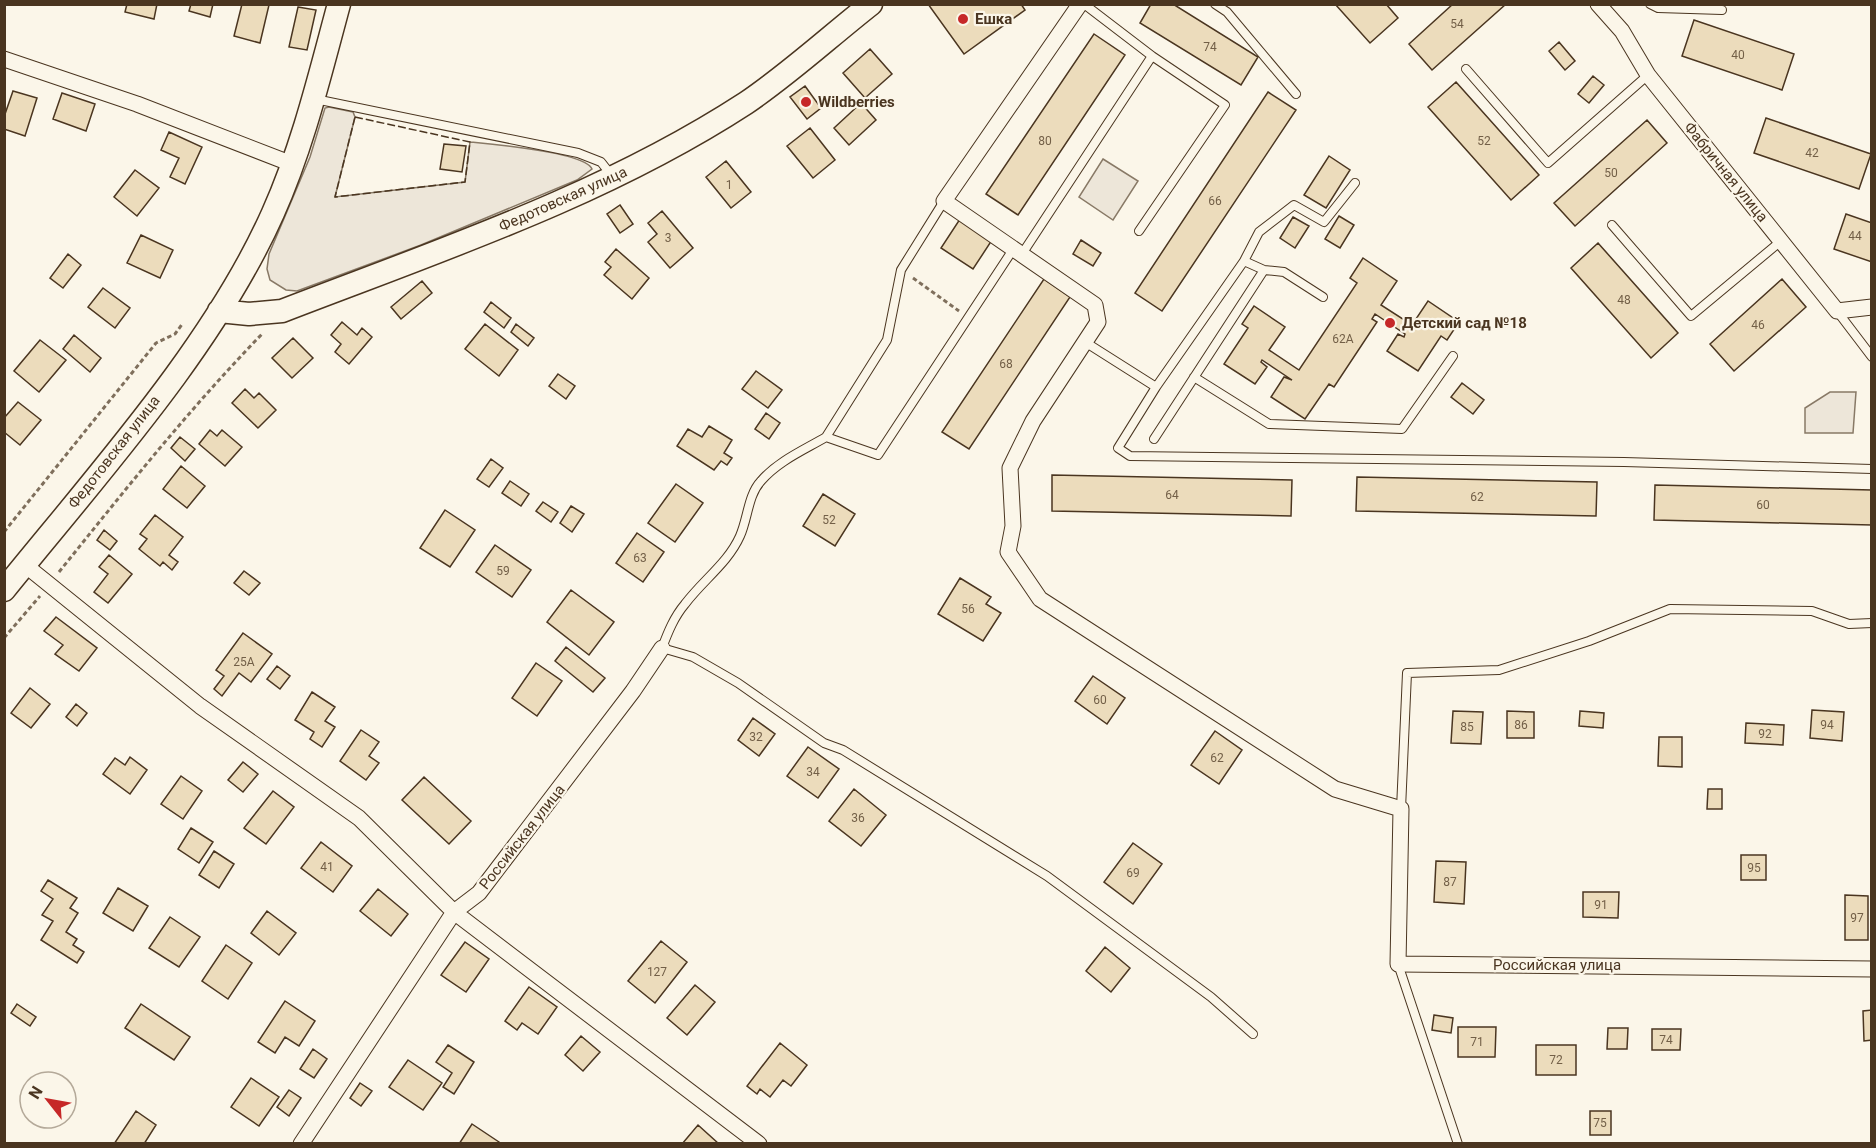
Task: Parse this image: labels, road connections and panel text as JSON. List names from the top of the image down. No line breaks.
{"streets":{"street":["Фабричная улица","Федотовская улица","Российская улица"]},"places":["Ешка","Wildberries","Детский сад №18"],"house_numbers":["54","74","40","80","52","42","50","1","66","44","3","48","46","62А","68","64","62","60","52","63","59","56","25А","60","86","94","85","92","32","62","34","36","41","95","69","87","91","97","127","74","71","72","75"],"north":"top left"}
